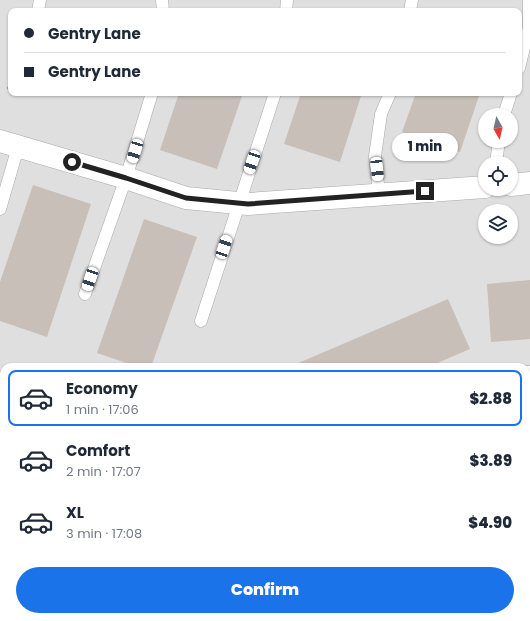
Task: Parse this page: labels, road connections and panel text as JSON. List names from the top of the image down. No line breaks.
{"north":"bottom","page":{"banner":["Gentry Lane","Gentry Lane"],"bubble":"1 min","list":[{"name":"Economy","note":"1 min · 17:06","value":"$2.88"},{"name":"Comfort","note":"2 min · 17:07","value":"$3.89"},{"name":"XL","note":"3 min · 17:08","value":"$4.90"}],"buttons":"Confirm"}}
